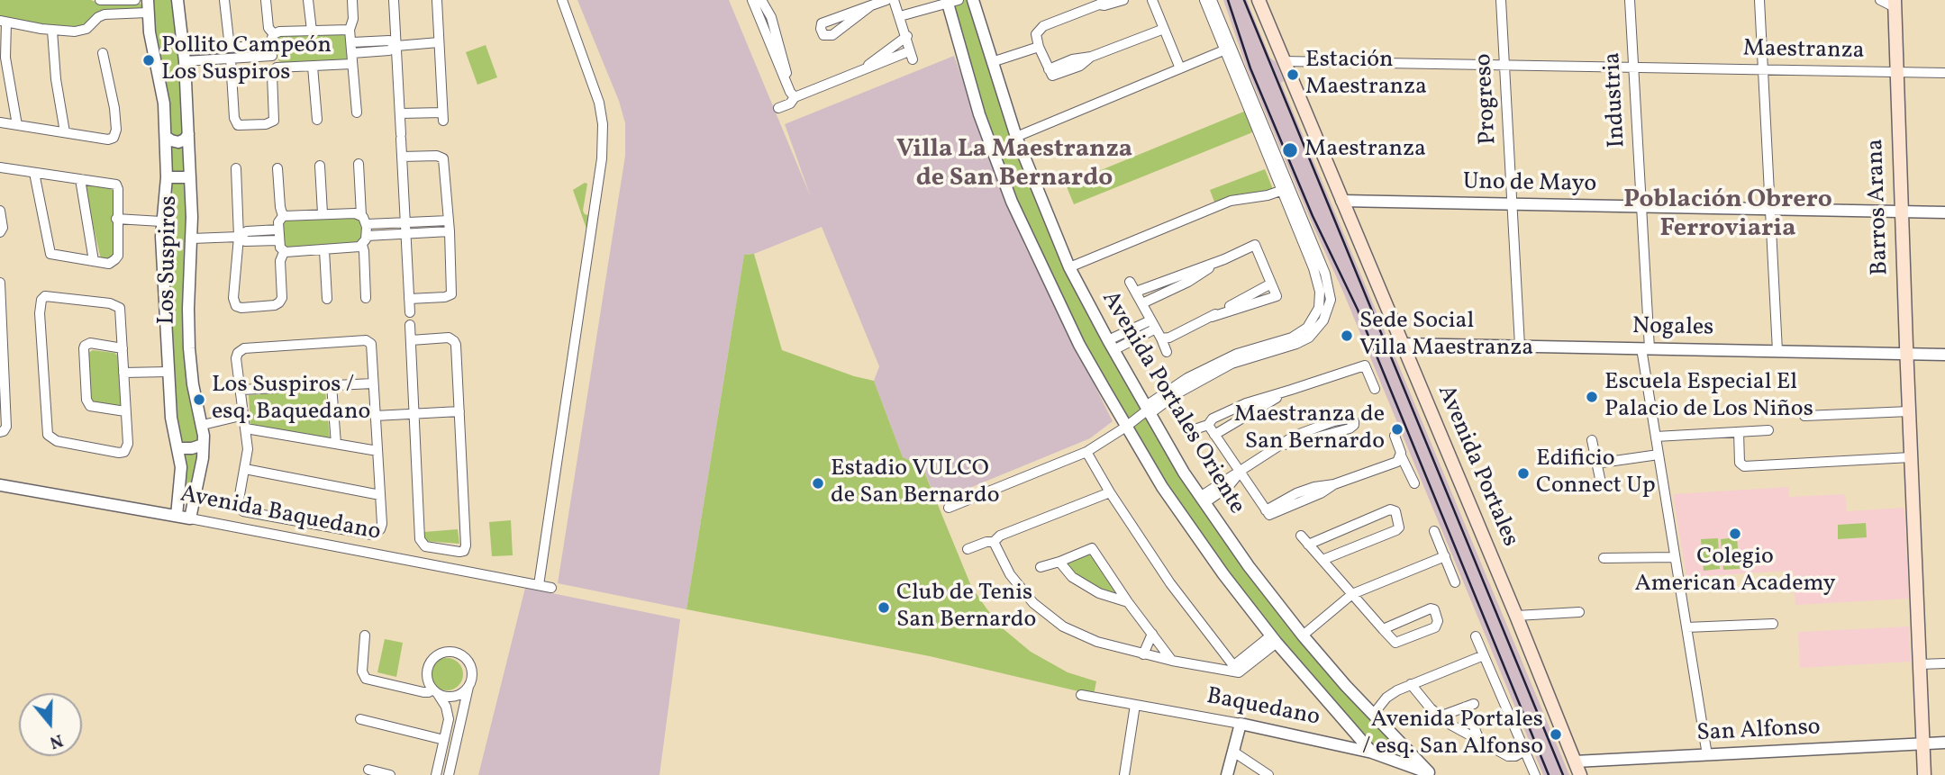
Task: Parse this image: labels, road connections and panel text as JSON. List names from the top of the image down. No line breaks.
{"streets":{"main road":["Barros Arana","Avenida Portales"],"street":["Maestranza","Progreso","Industria","Uno de Mayo","Los Suspiros","Nogales","Avenida Portales Oriente","Avenida Baquedano","Baquedano","San Alfonso"]},"crossings":[["Maestranza","Progreso"],["Maestranza","Industria"],["Maestranza","Barros Arana"],["Maestranza","Avenida Portales"],["Progreso","Uno de Mayo"],["Progreso","Nogales"],["Industria","Uno de Mayo"],["Industria","Nogales"],["Industria","San Alfonso"],["Uno de Mayo","Barros Arana"],["Uno de Mayo","Avenida Portales"],["Barros Arana","Nogales"],["Barros Arana","San Alfonso"],["Los Suspiros","Avenida Baquedano"],["Nogales","Avenida Portales"],["Avenida Portales Oriente","Baquedano"],["Avenida Portales","San Alfonso"]],"districts":["Villa La Maestranza de San Bernardo","Población Obrero Ferroviaria"],"places":["Pollito Campeón Los Suspiros","Estación Maestranza","Maestranza","Sede Social Villa Maestranza","Escuela Especial El Palacio de Los Niños","Los Suspiros / esq. Baquedano","Maestranza de San Bernardo","Edificio Connect Up","Estadio VULCO de San Bernardo","Colegio American Academy","Club de Tenis San Bernardo","Avenida Portales / esq. San Alfonso"],"north":"bottom"}
